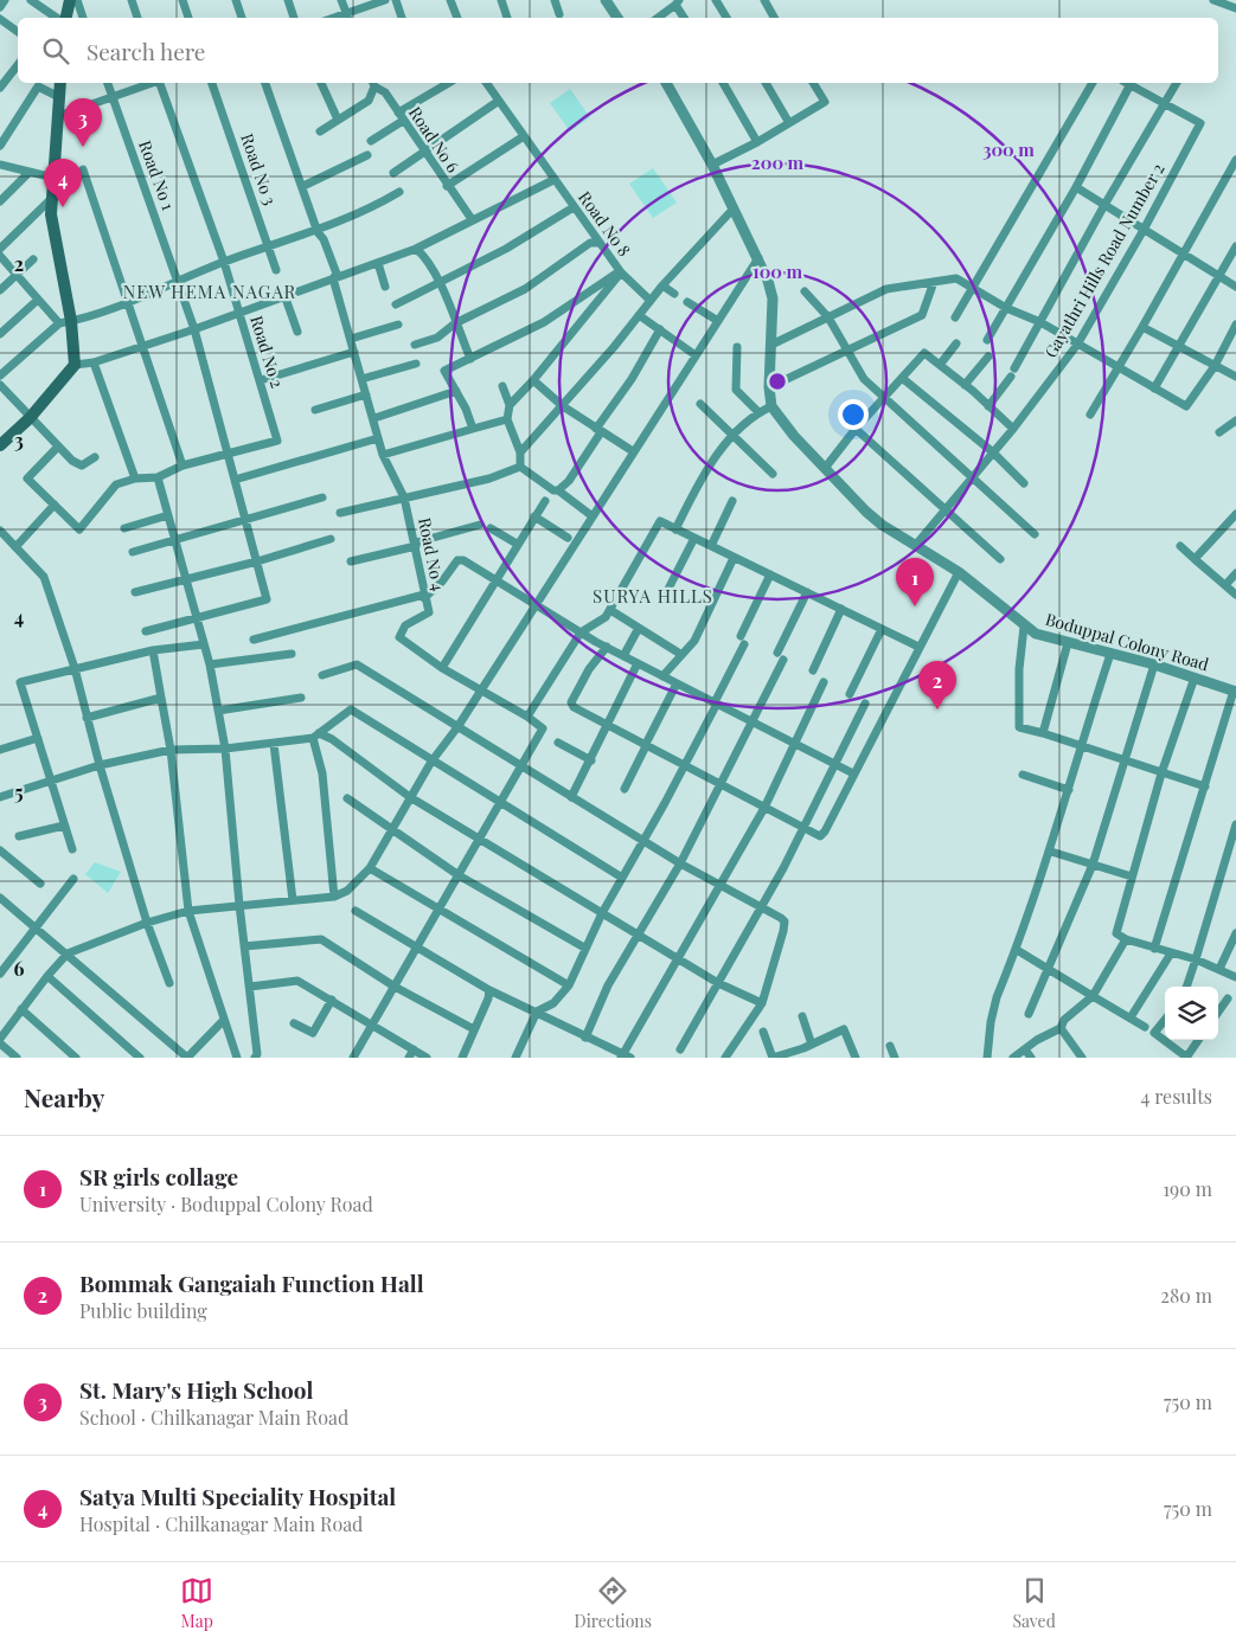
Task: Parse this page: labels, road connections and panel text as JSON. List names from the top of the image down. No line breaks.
{"streets":{"street":["Road No 6","Road No 3","Road No 1","Road No 8","Gayathri Hills Road Number 2","Road No 2","Road No 4","Boduppal Colony Road"]},"crossings":[["Road No 1","Road No 2"],["Gayathri Hills Road Number 2","Boduppal Colony Road"]],"districts":["NEW HEMA NAGAR","SURYA HILLS"],"page":{"search":"Search here","pins":["3","4","1","2"],"heading":["Nearby","4 results"],"list":[{"mark":"1","name":"SR girls collage","note":"University · Boduppal Colony Road","value":"190 m"},{"mark":"2","name":"Bommak Gangaiah Function Hall","note":"Public building","value":"280 m"},{"mark":"3","name":"St. Mary's High School","note":"School · Chilkanagar Main Road","value":"750 m"},{"mark":"4","name":"Satya Multi Speciality Hospital","note":"Hospital · Chilkanagar Main Road","value":"750 m"}],"nav":["Map","Directions","Saved"]},"grid":{"rows":["2","3","4","5","6"]},"rings":["300 m","200 m","100 m"]}
